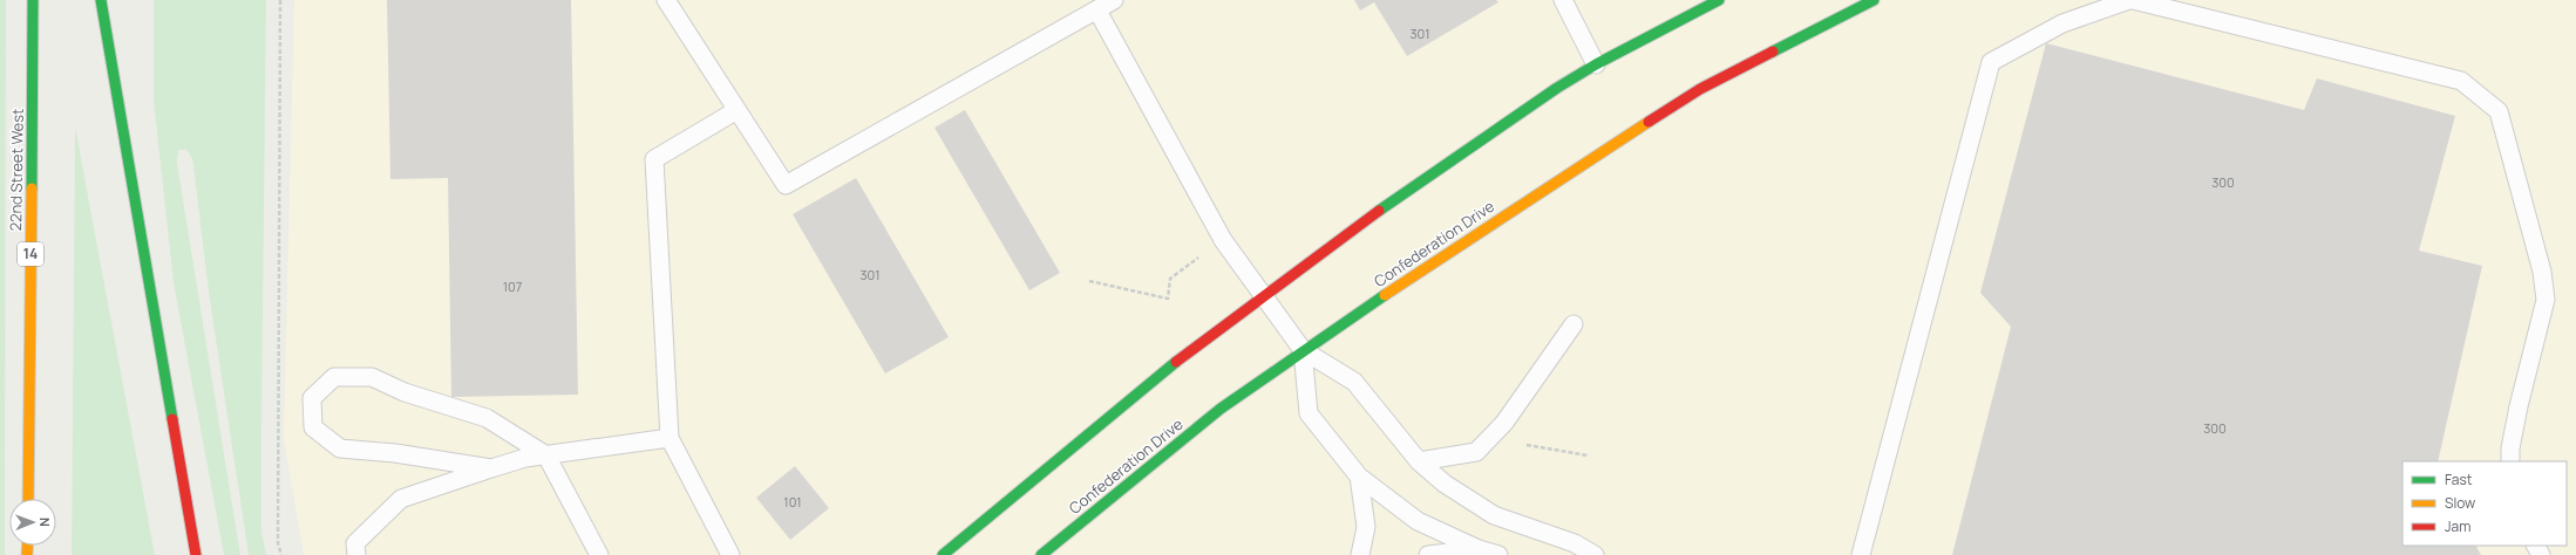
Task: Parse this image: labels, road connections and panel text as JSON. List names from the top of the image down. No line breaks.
{"streets":{"main road":["22nd Street West","Confederation Drive","14"]},"house_numbers":["301","300","301","107","300","101"],"legend":["Fast","Slow","Jam"],"north":"right"}
